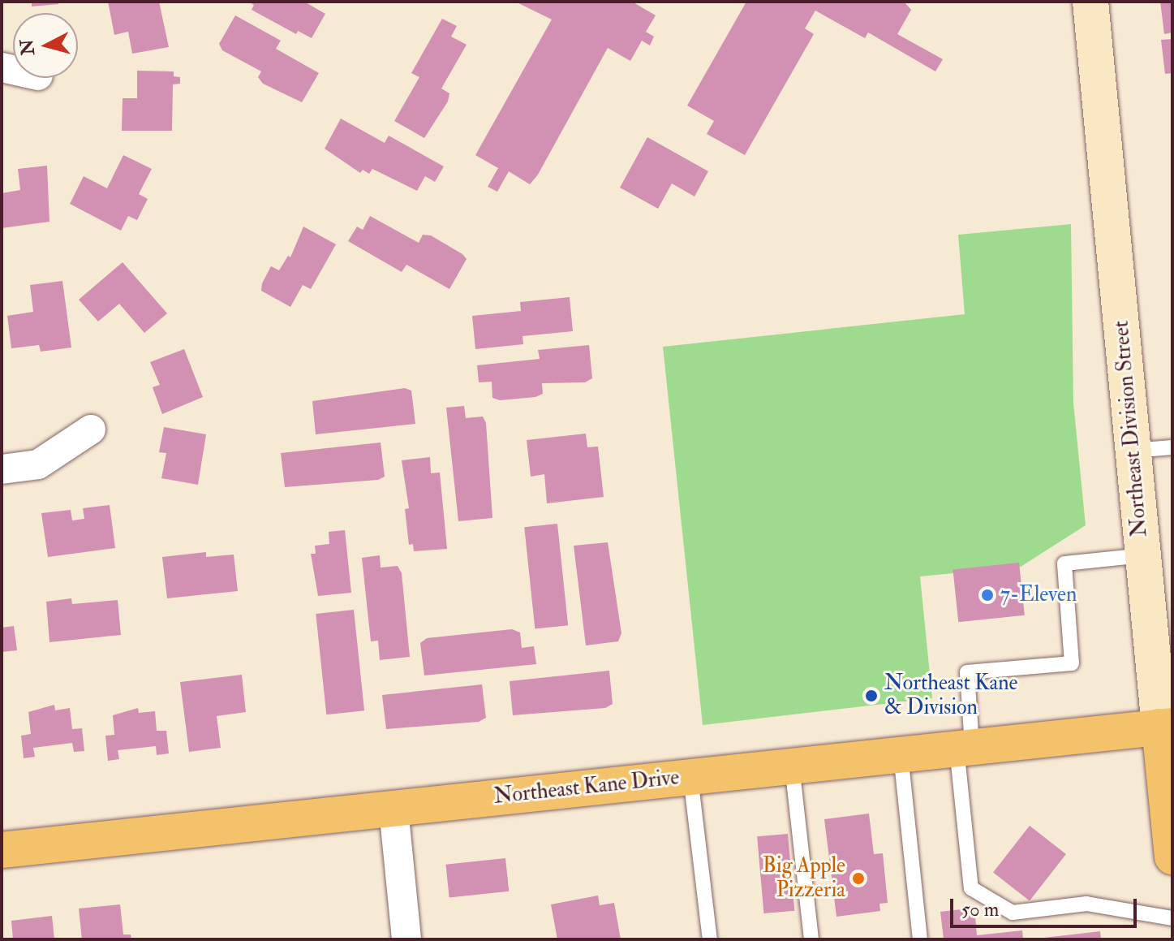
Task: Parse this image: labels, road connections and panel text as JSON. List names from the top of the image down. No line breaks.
{"streets":{"main road":["Northeast Division Street","Northeast Kane Drive"]},"crossings":[["Northeast Division Street","Northeast Kane Drive"]],"places":["7-Eleven","Northeast Kane & Division","Big Apple Pizzeria"],"scale_bar":"50 m","north":"left"}
